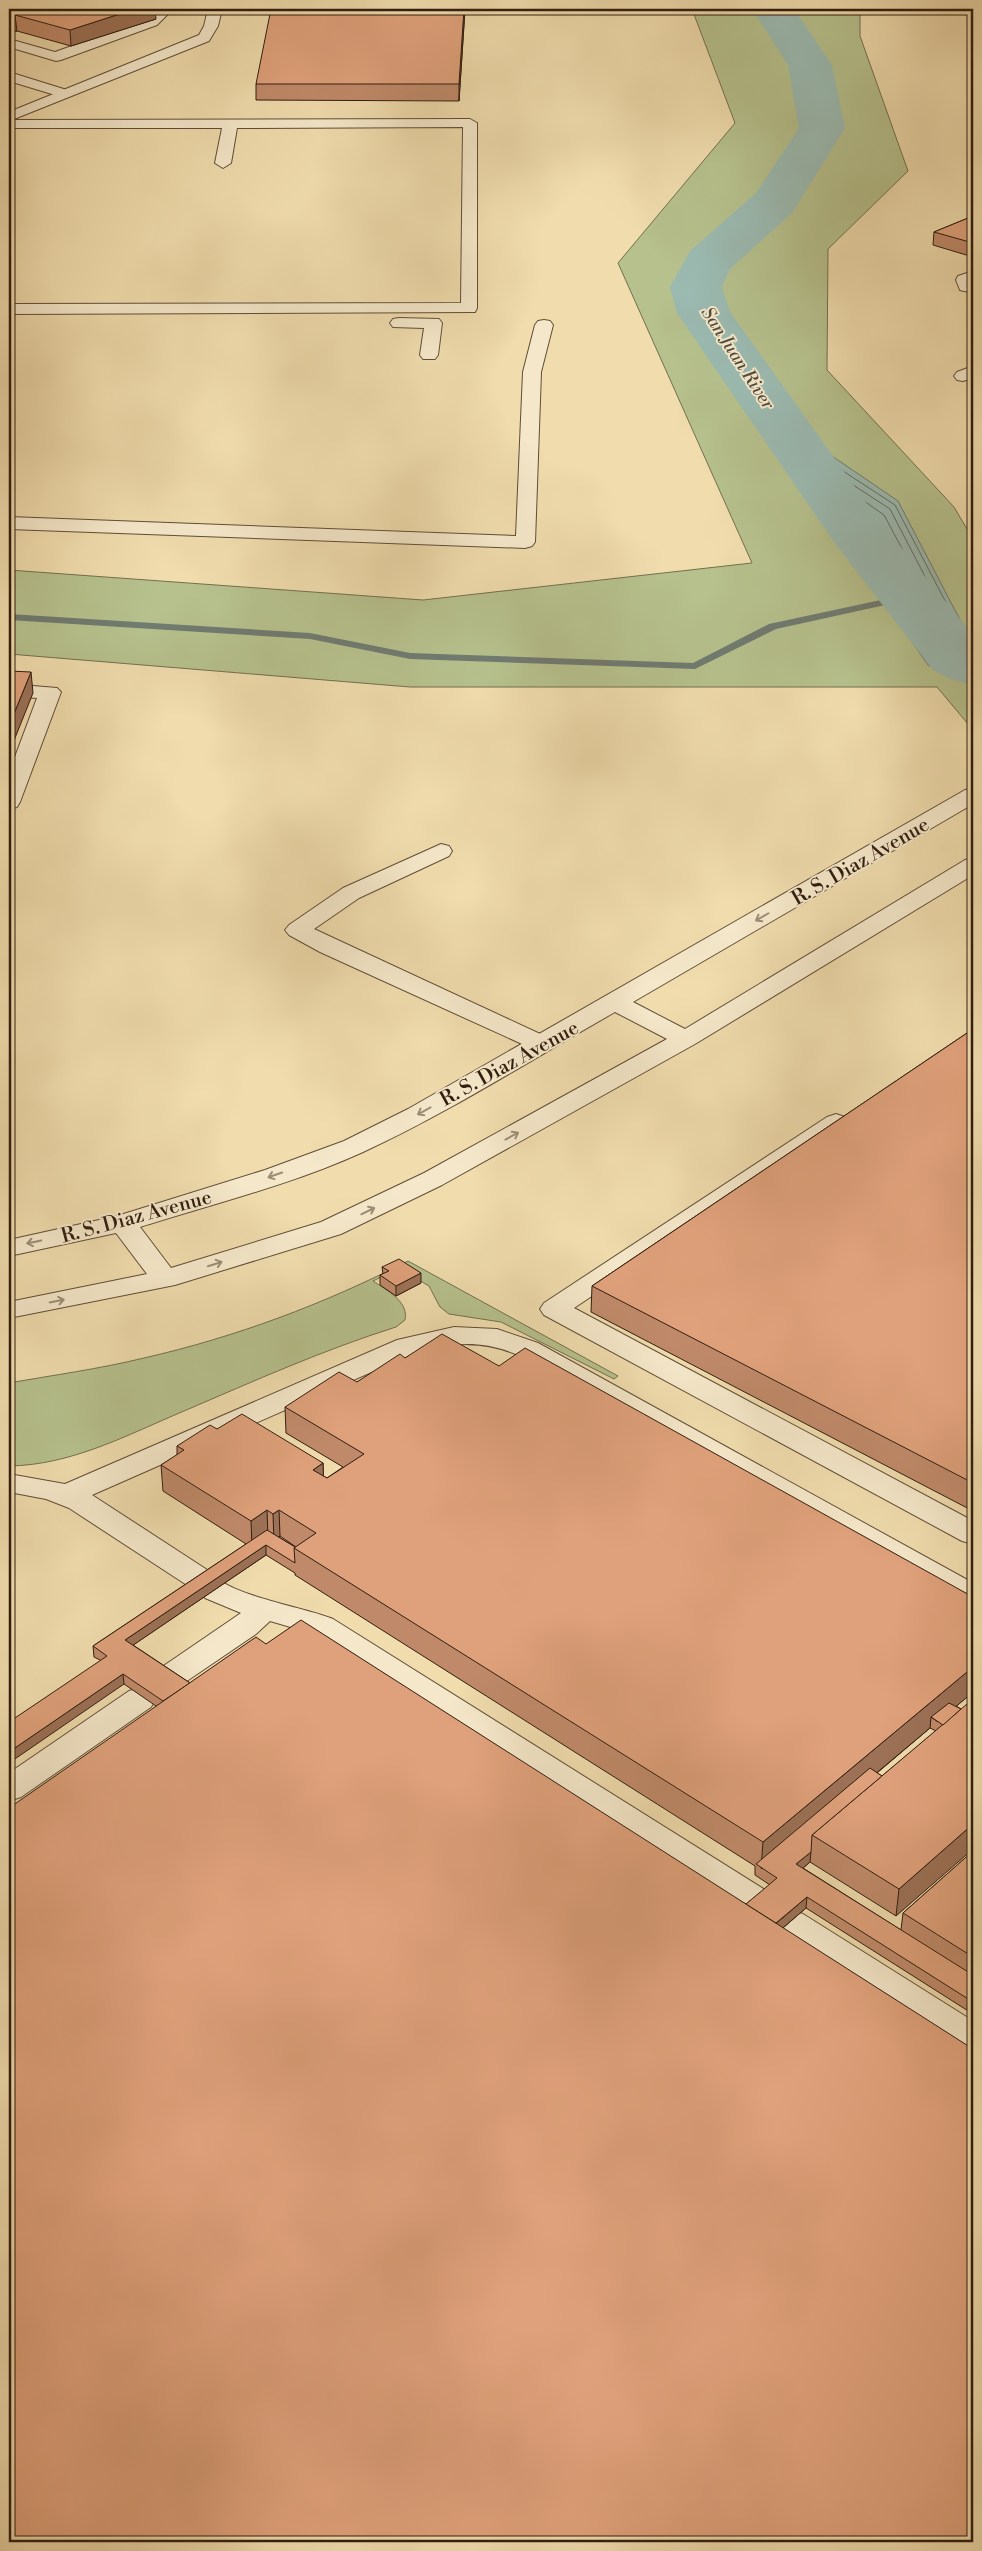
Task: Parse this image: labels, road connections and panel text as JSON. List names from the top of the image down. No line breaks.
{"streets":{"street":["R. S. Diaz Avenue"]},"water":["San Juan River"]}
